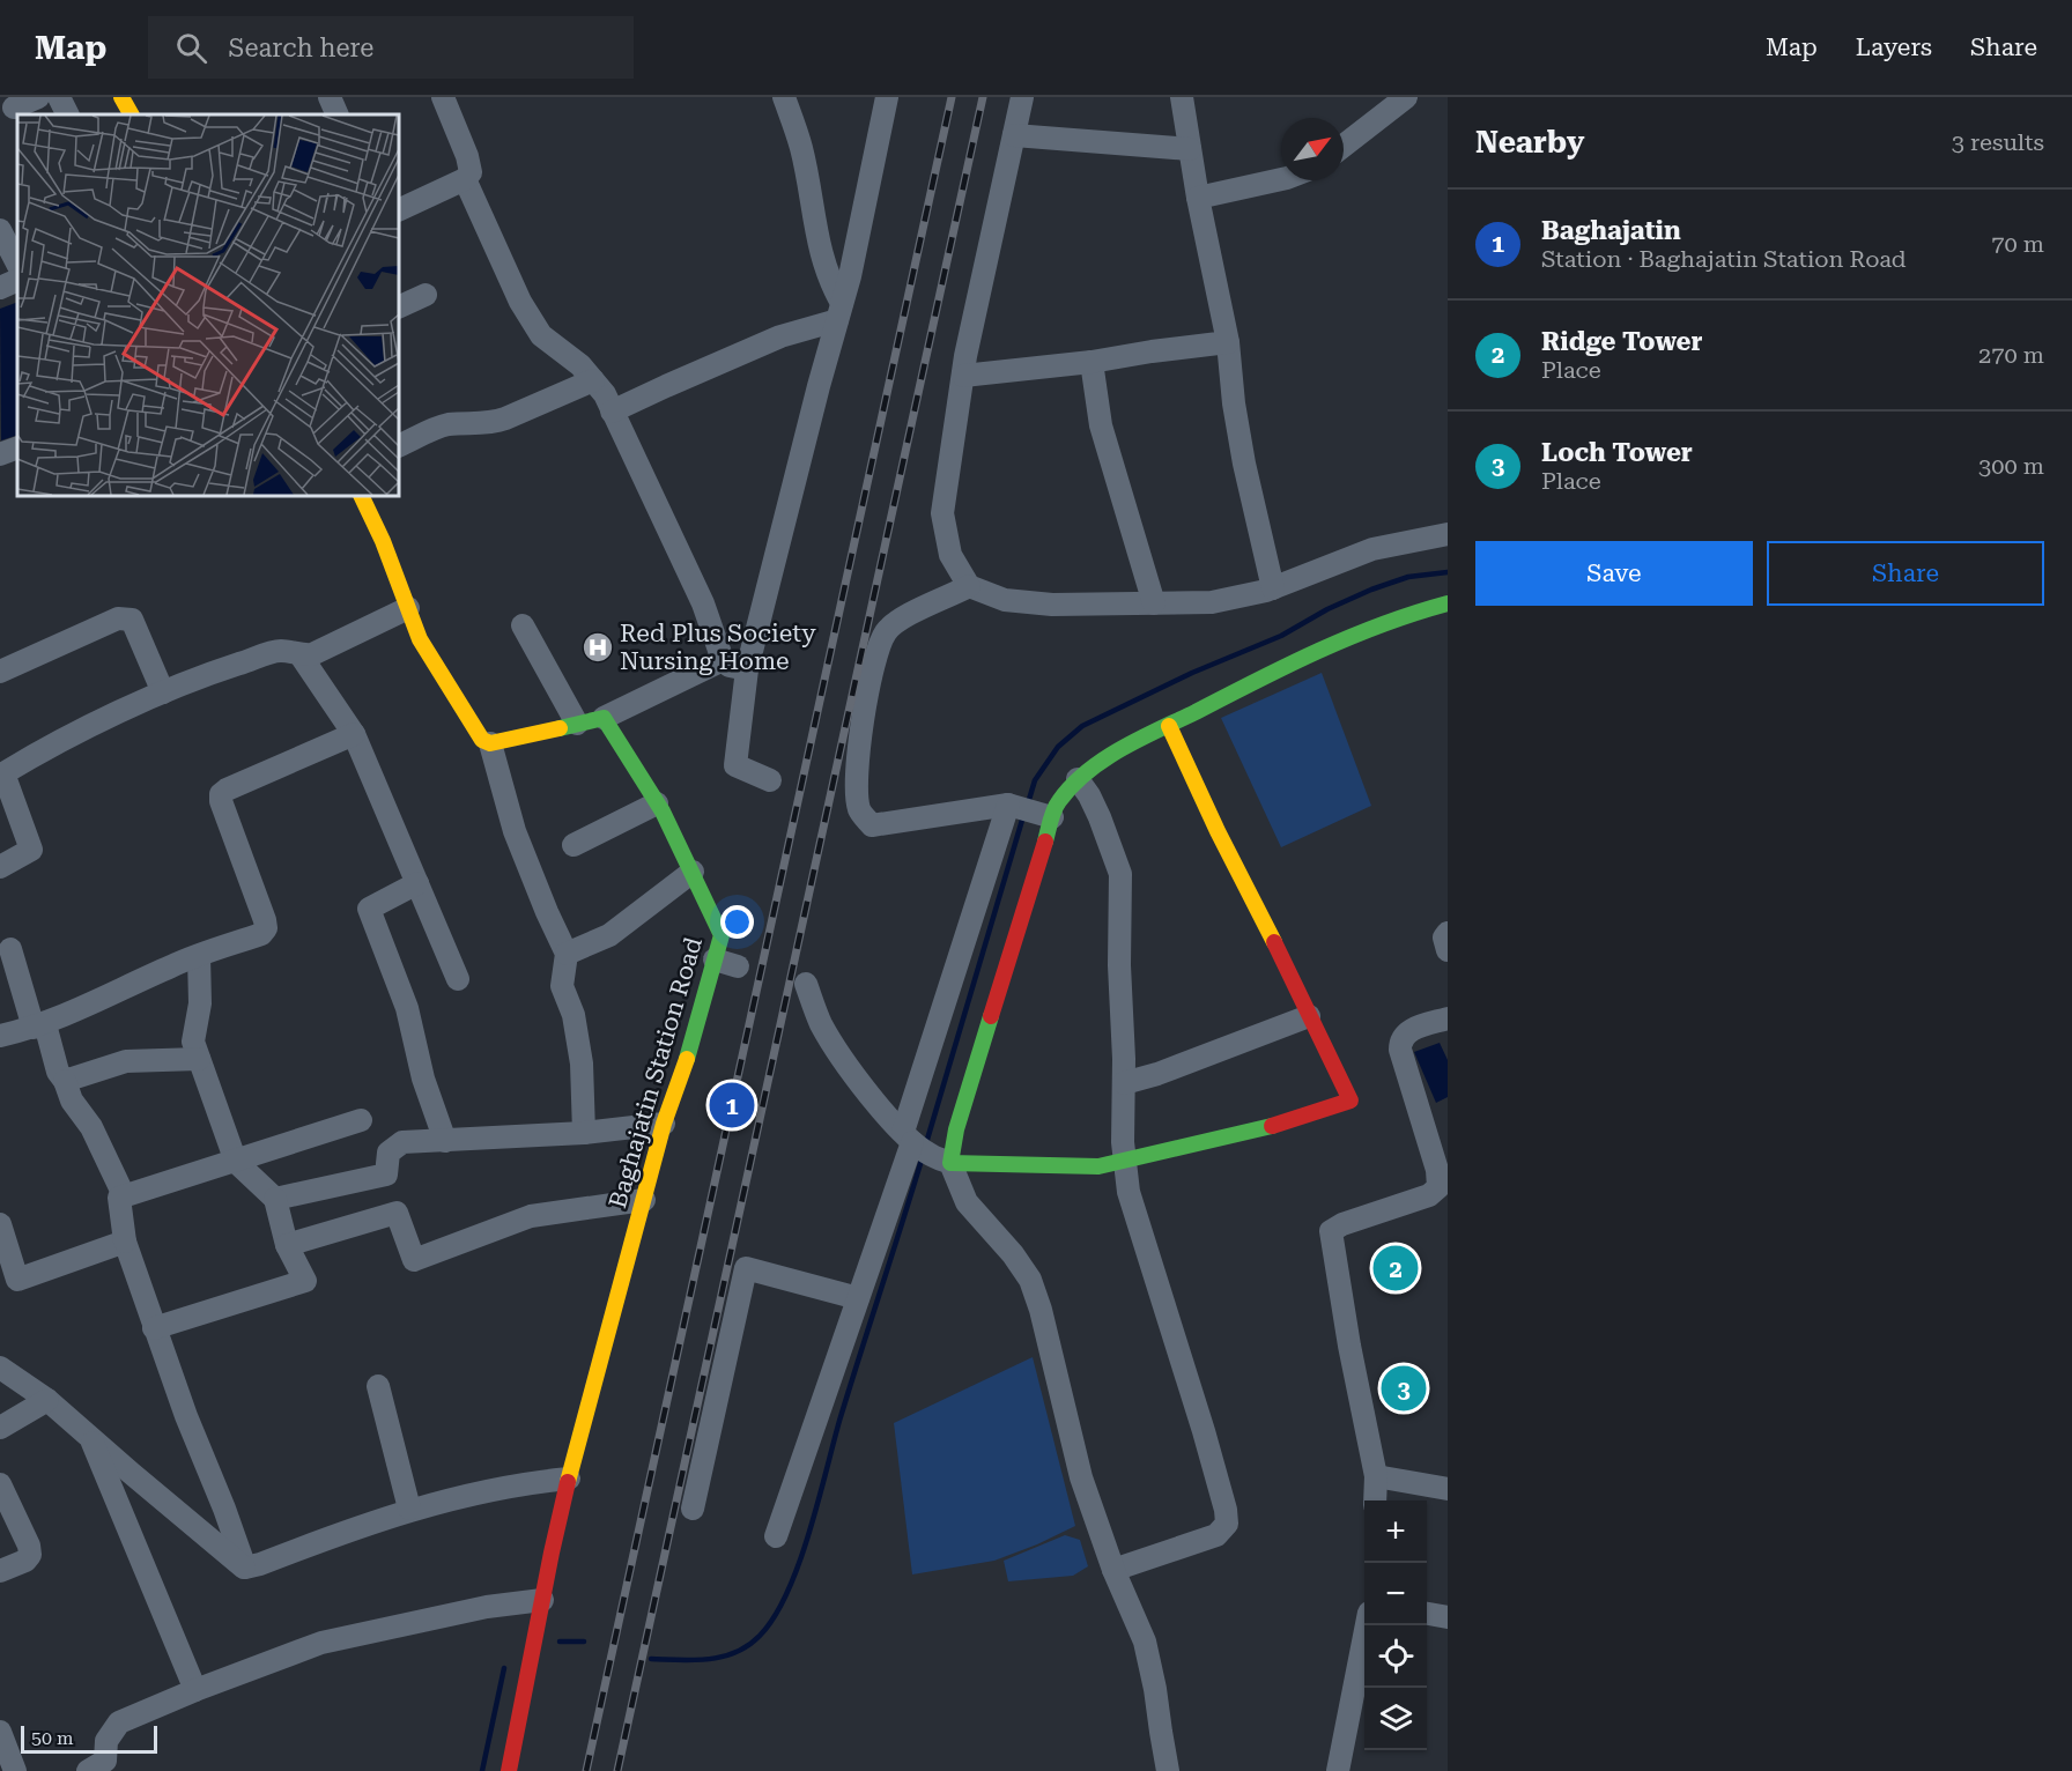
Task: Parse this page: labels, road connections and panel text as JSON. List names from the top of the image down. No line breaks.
{"streets":{"street":["Baghajatin Station Road"]},"places":{"hospital":["Red Plus Society Nursing Home"]},"scale_bar":"50 m","north":"top right","page":{"header":"Map","search":"Search here","nav":["Map","Layers","Share"],"heading":["Nearby","3 results"],"list":[{"mark":"1","name":"Baghajatin","note":"Station · Baghajatin Station Road","value":"70 m"},{"mark":"2","name":"Ridge Tower","note":"Place","value":"270 m"},{"mark":"3","name":"Loch Tower","note":"Place","value":"300 m"}],"buttons":["Save","Share"],"pins":["1","2","3"],"map_buttons":["+","−"],"scale":"50 m"}}
